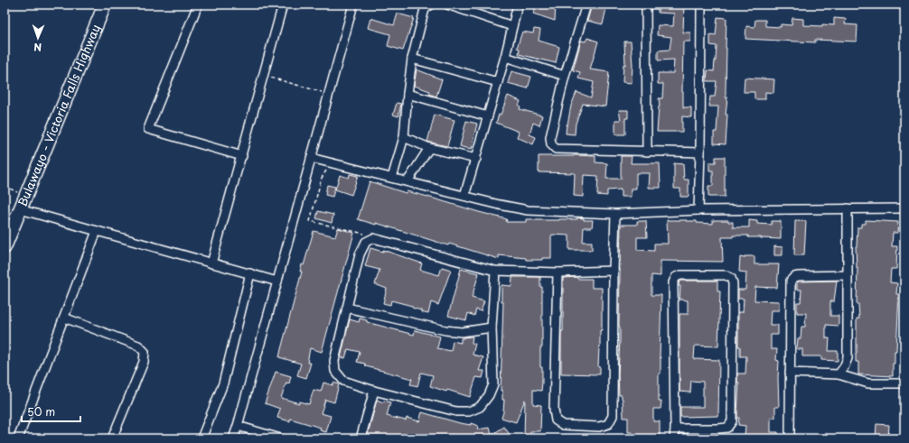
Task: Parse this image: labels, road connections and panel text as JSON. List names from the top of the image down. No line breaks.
{"streets":{"highway":["Bulawayo - Victoria Falls Highway"]},"scale_bar":"50 m","north":"bottom"}
